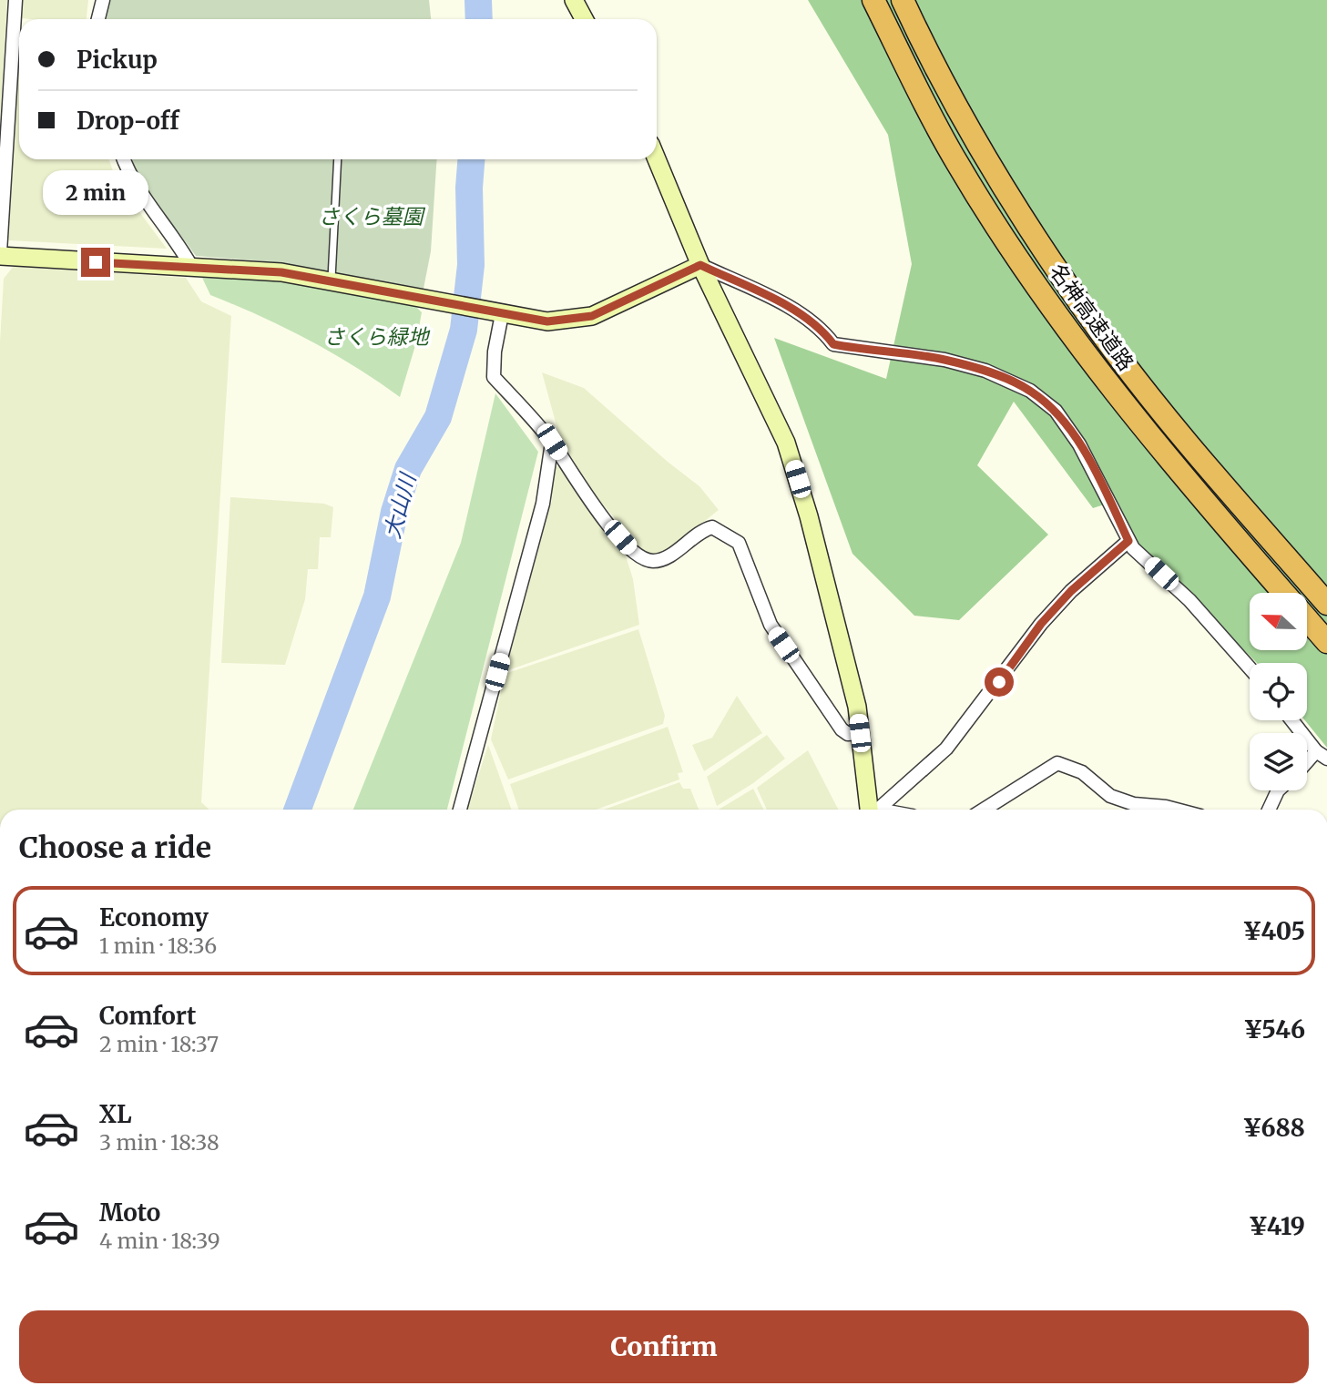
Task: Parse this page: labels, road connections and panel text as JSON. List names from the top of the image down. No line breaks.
{"streets":{"highway":["名神高速道路"]},"water":["大山川"],"parks":["さくら墓園","さくら緑地"],"north":"left","page":{"banner":["Pickup","Drop-off"],"bubble":"2 min","heading":"Choose a ride","list":[{"name":"Economy","note":"1 min · 18:36","value":"¥405"},{"name":"Comfort","note":"2 min · 18:37","value":"¥546"},{"name":"XL","note":"3 min · 18:38","value":"¥688"},{"name":"Moto","note":"4 min · 18:39","value":"¥419"}],"buttons":"Confirm"}}
